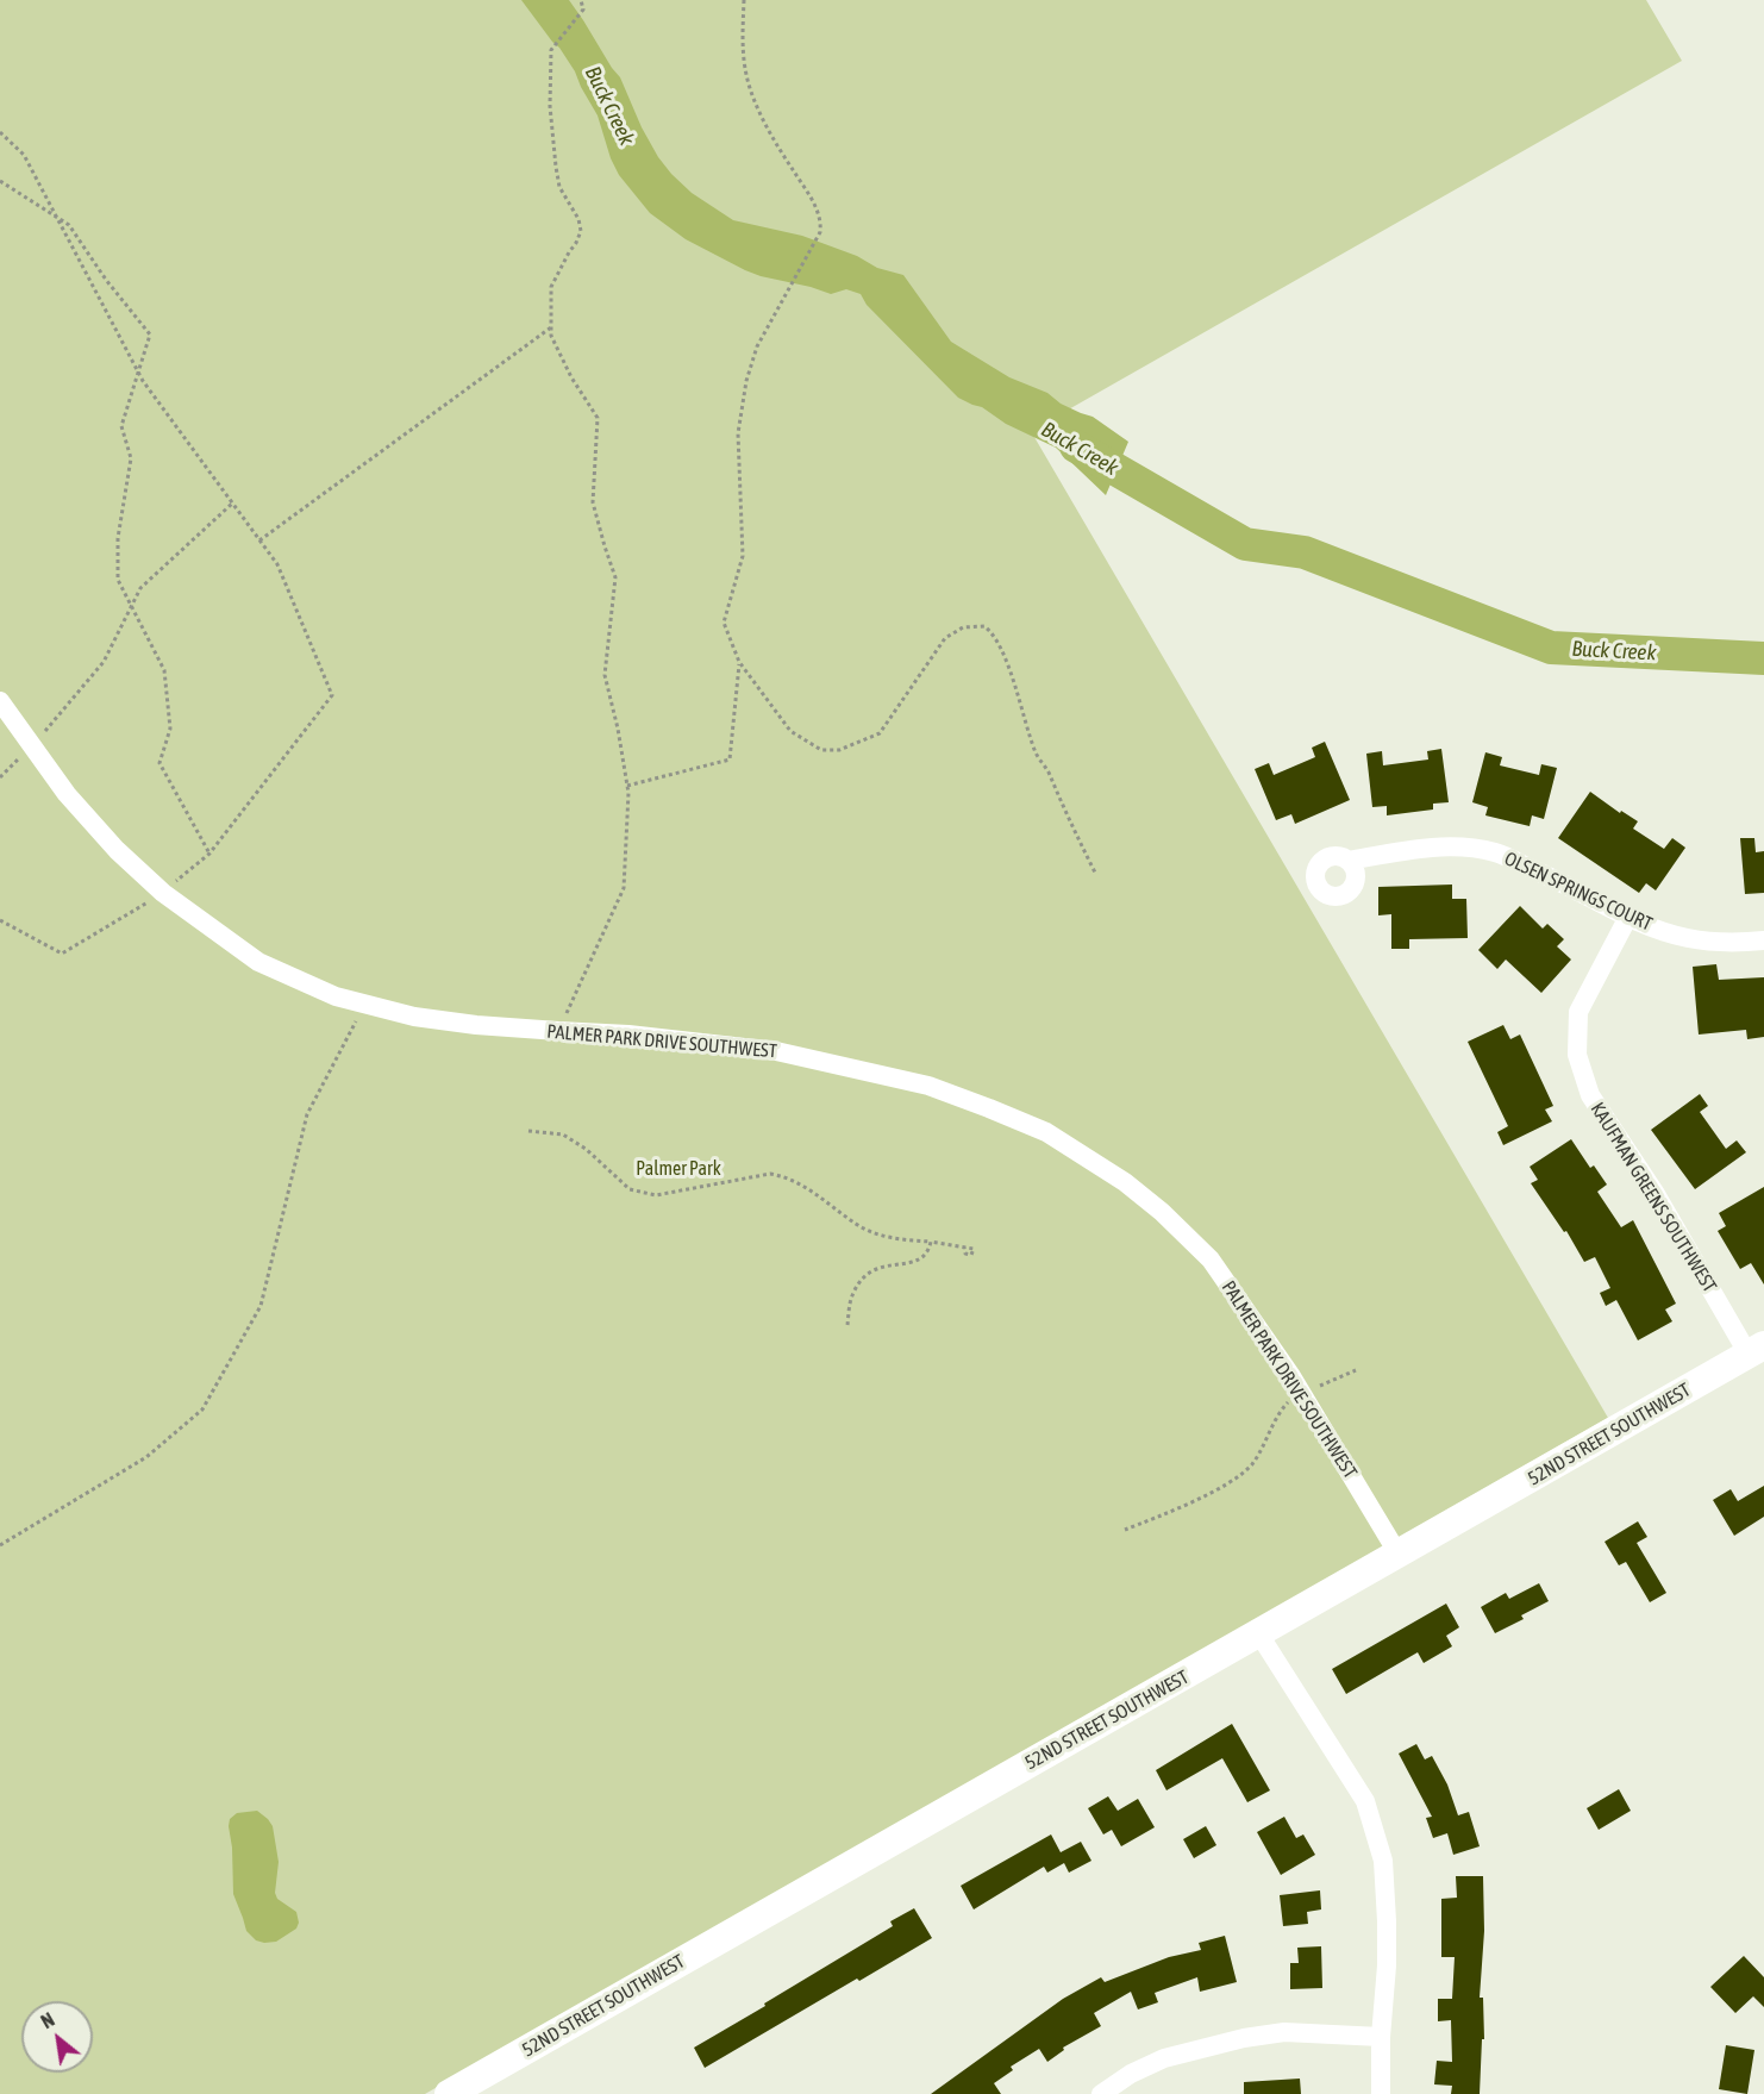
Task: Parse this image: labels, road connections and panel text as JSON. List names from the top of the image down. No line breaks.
{"streets":{"street":["OLSEN SPRINGS COURT","PALMER PARK DRIVE SOUTHWEST","KAUFMAN GREENS SOUTHWEST","52ND STREET SOUTHWEST"]},"crossings":[["OLSEN SPRINGS COURT","KAUFMAN GREENS SOUTHWEST"],["PALMER PARK DRIVE SOUTHWEST","52ND STREET SOUTHWEST"],["KAUFMAN GREENS SOUTHWEST","52ND STREET SOUTHWEST"]],"water":["Buck Creek"],"parks":["Palmer Park"],"north":"top left"}
